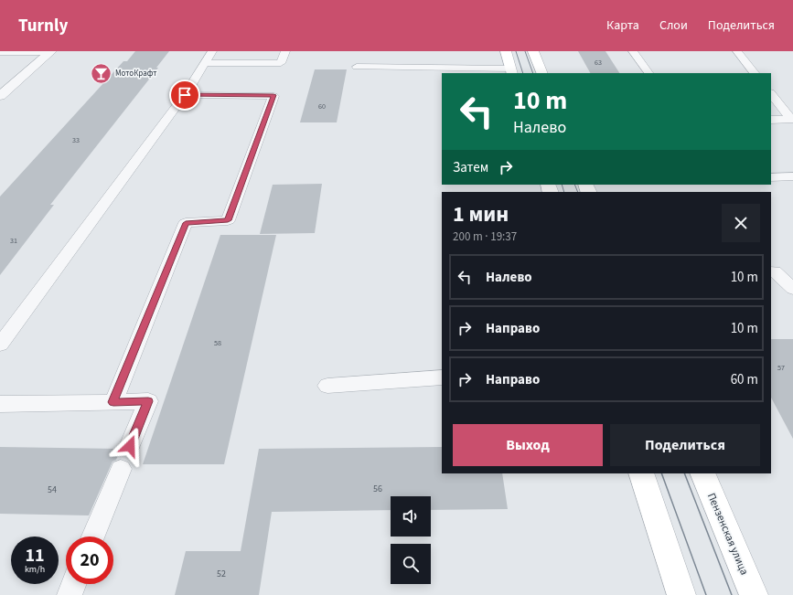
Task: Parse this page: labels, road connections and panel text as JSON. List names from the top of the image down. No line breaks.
{"streets":{"main road":["Пензенская улица"]},"places":{"bar":["МотоКрафт"]},"house_numbers":["63","60","33","31","58","57","56","54","52"],"page":{"header":"Turnly","nav":["Карта","Слои","Поделиться"],"turn":["10 m","Налево"],"then":"Затем","heading":["1 мин","200 m · 19:37"],"list":[{"name":"Налево","value":"10 m"},{"name":"Направо","value":"10 m"},{"name":"Направо","value":"60 m"}],"buttons":["Выход","Поделиться"],"speed":"11 km/h","limit":"20"}}
